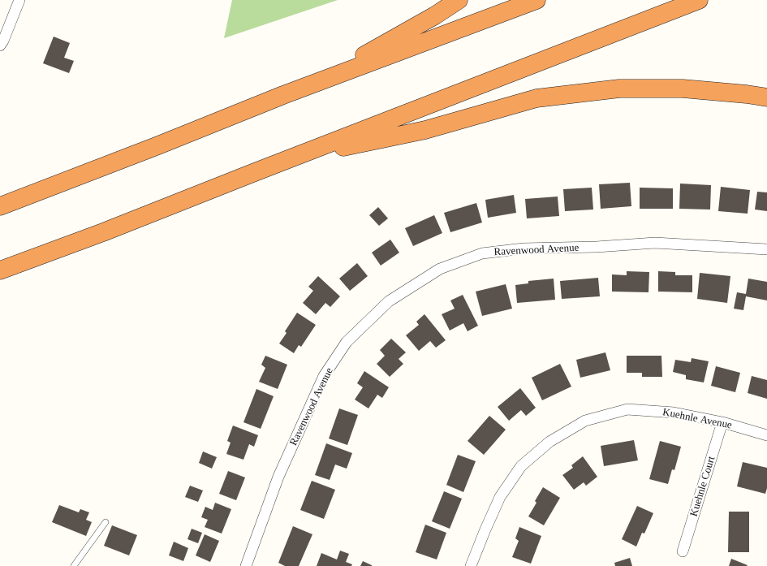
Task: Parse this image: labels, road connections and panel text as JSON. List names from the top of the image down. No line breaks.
{"streets":{"street":["Ravenwood Avenue","Kuehnle Avenue","Kuehnle Court"]},"crossings":[["Kuehnle Avenue","Kuehnle Court"]]}
